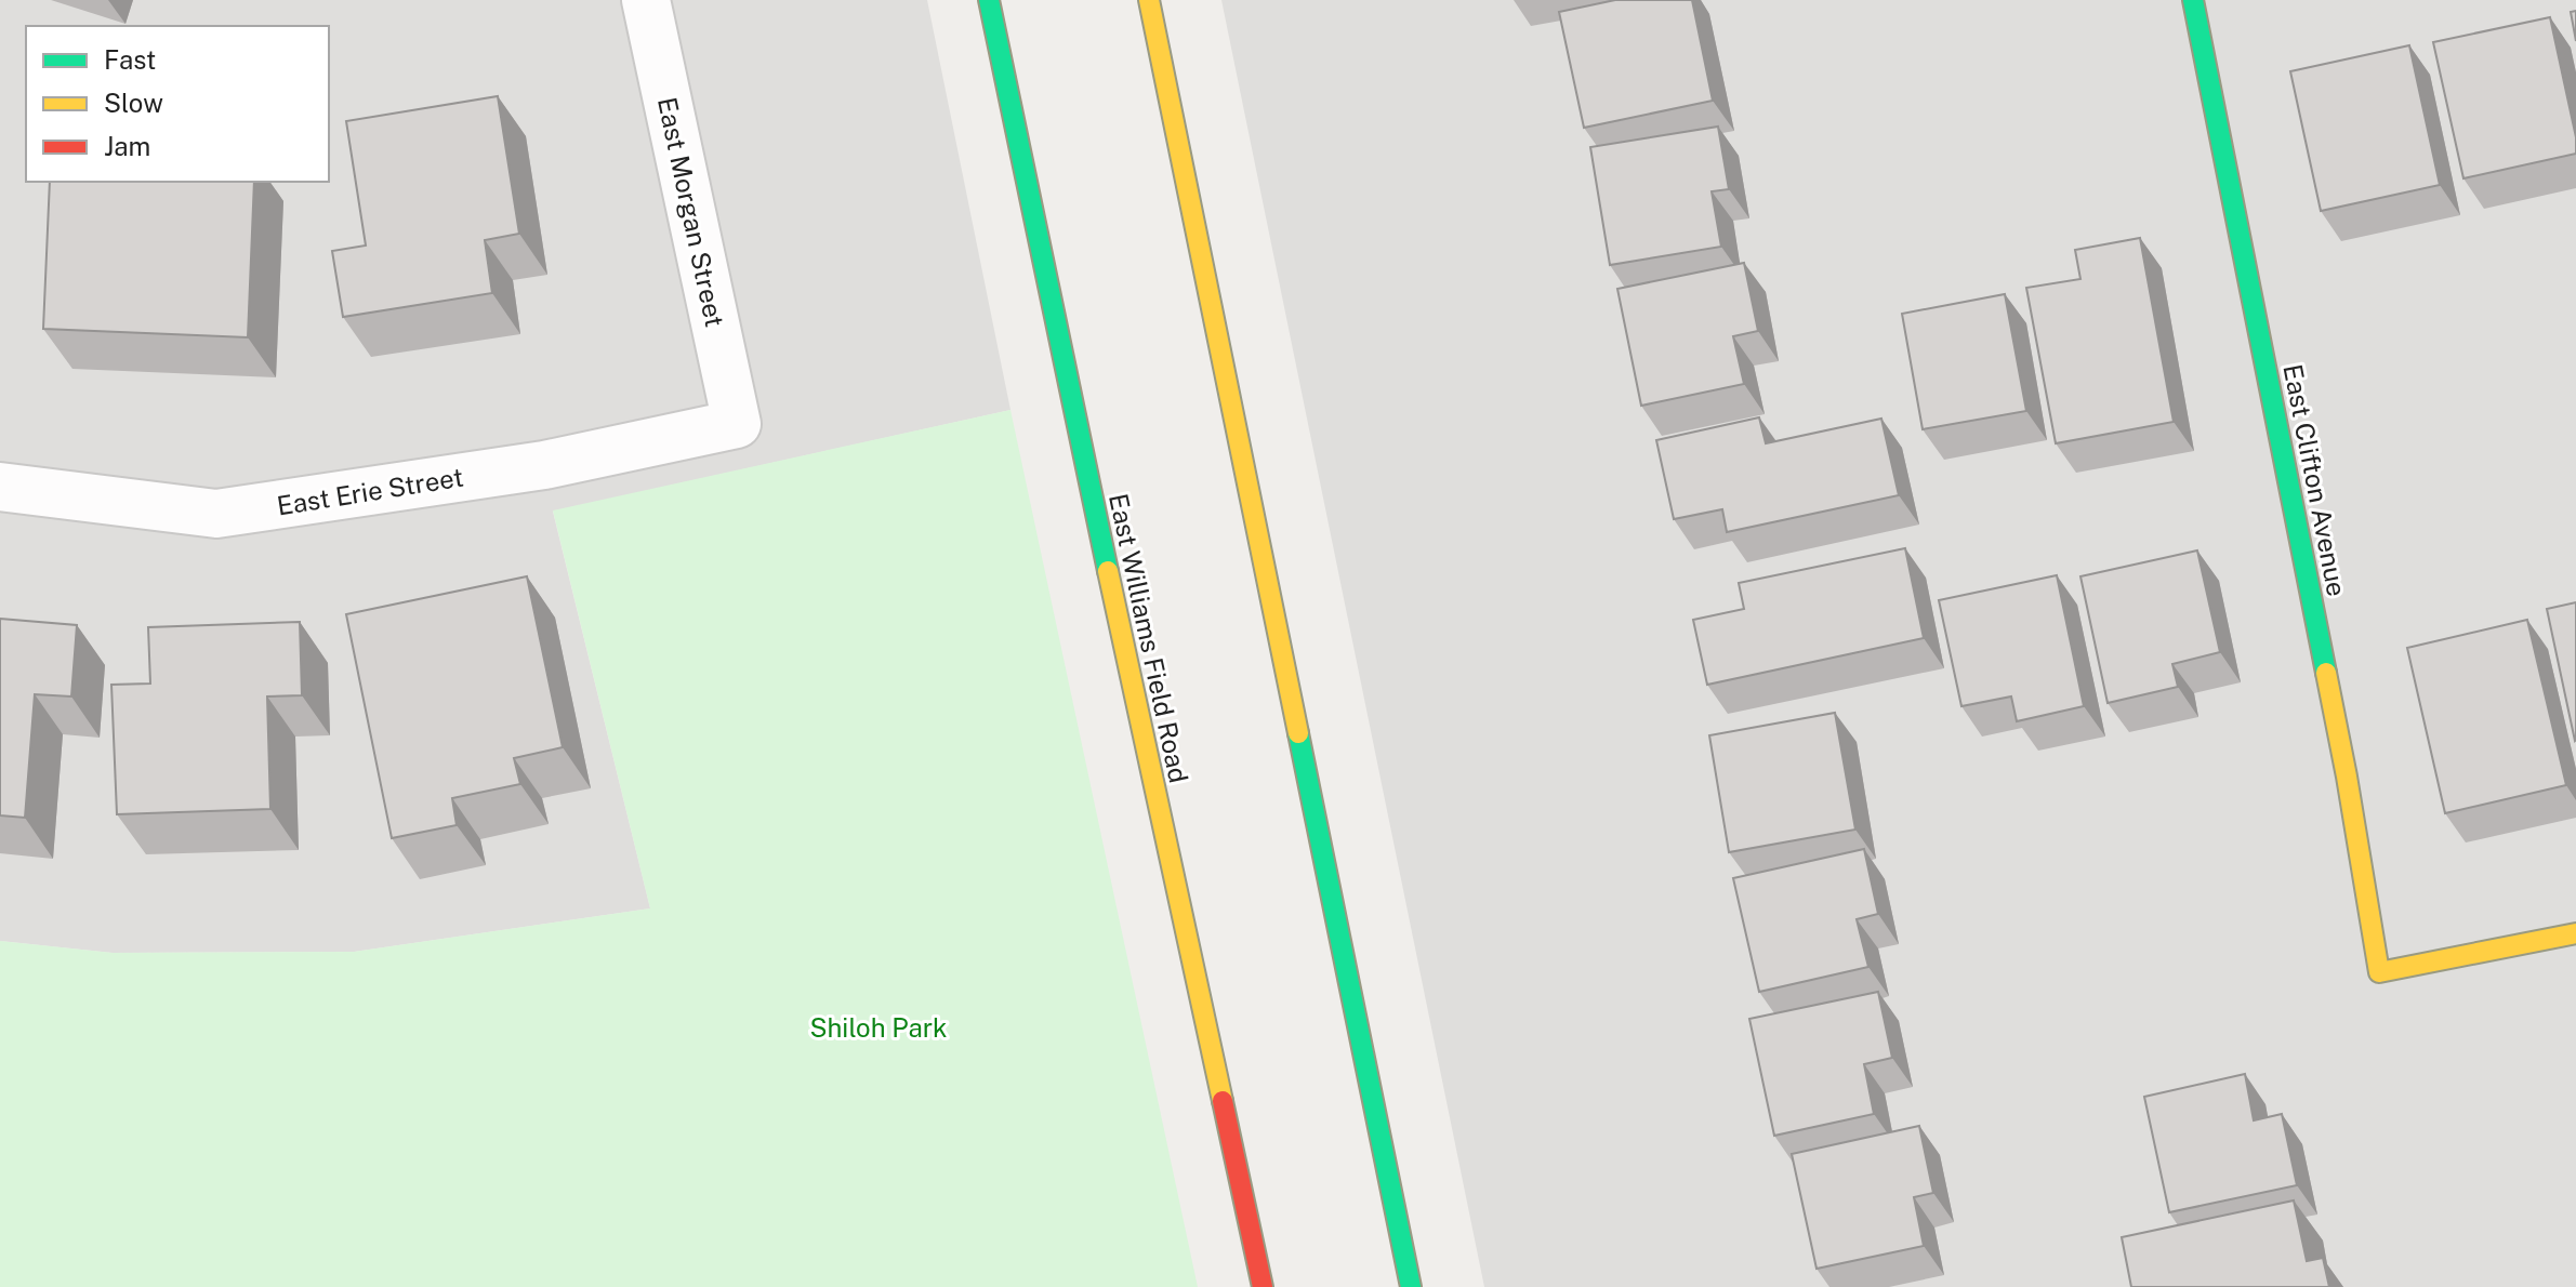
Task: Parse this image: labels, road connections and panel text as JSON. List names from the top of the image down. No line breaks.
{"streets":{"main road":["East Clifton Avenue","East Williams Field Road"],"street":["East Morgan Street","East Erie Street"]},"crossings":[["East Morgan Street","East Erie Street"]],"parks":["Shiloh Park"],"legend":["Fast","Slow","Jam"]}
